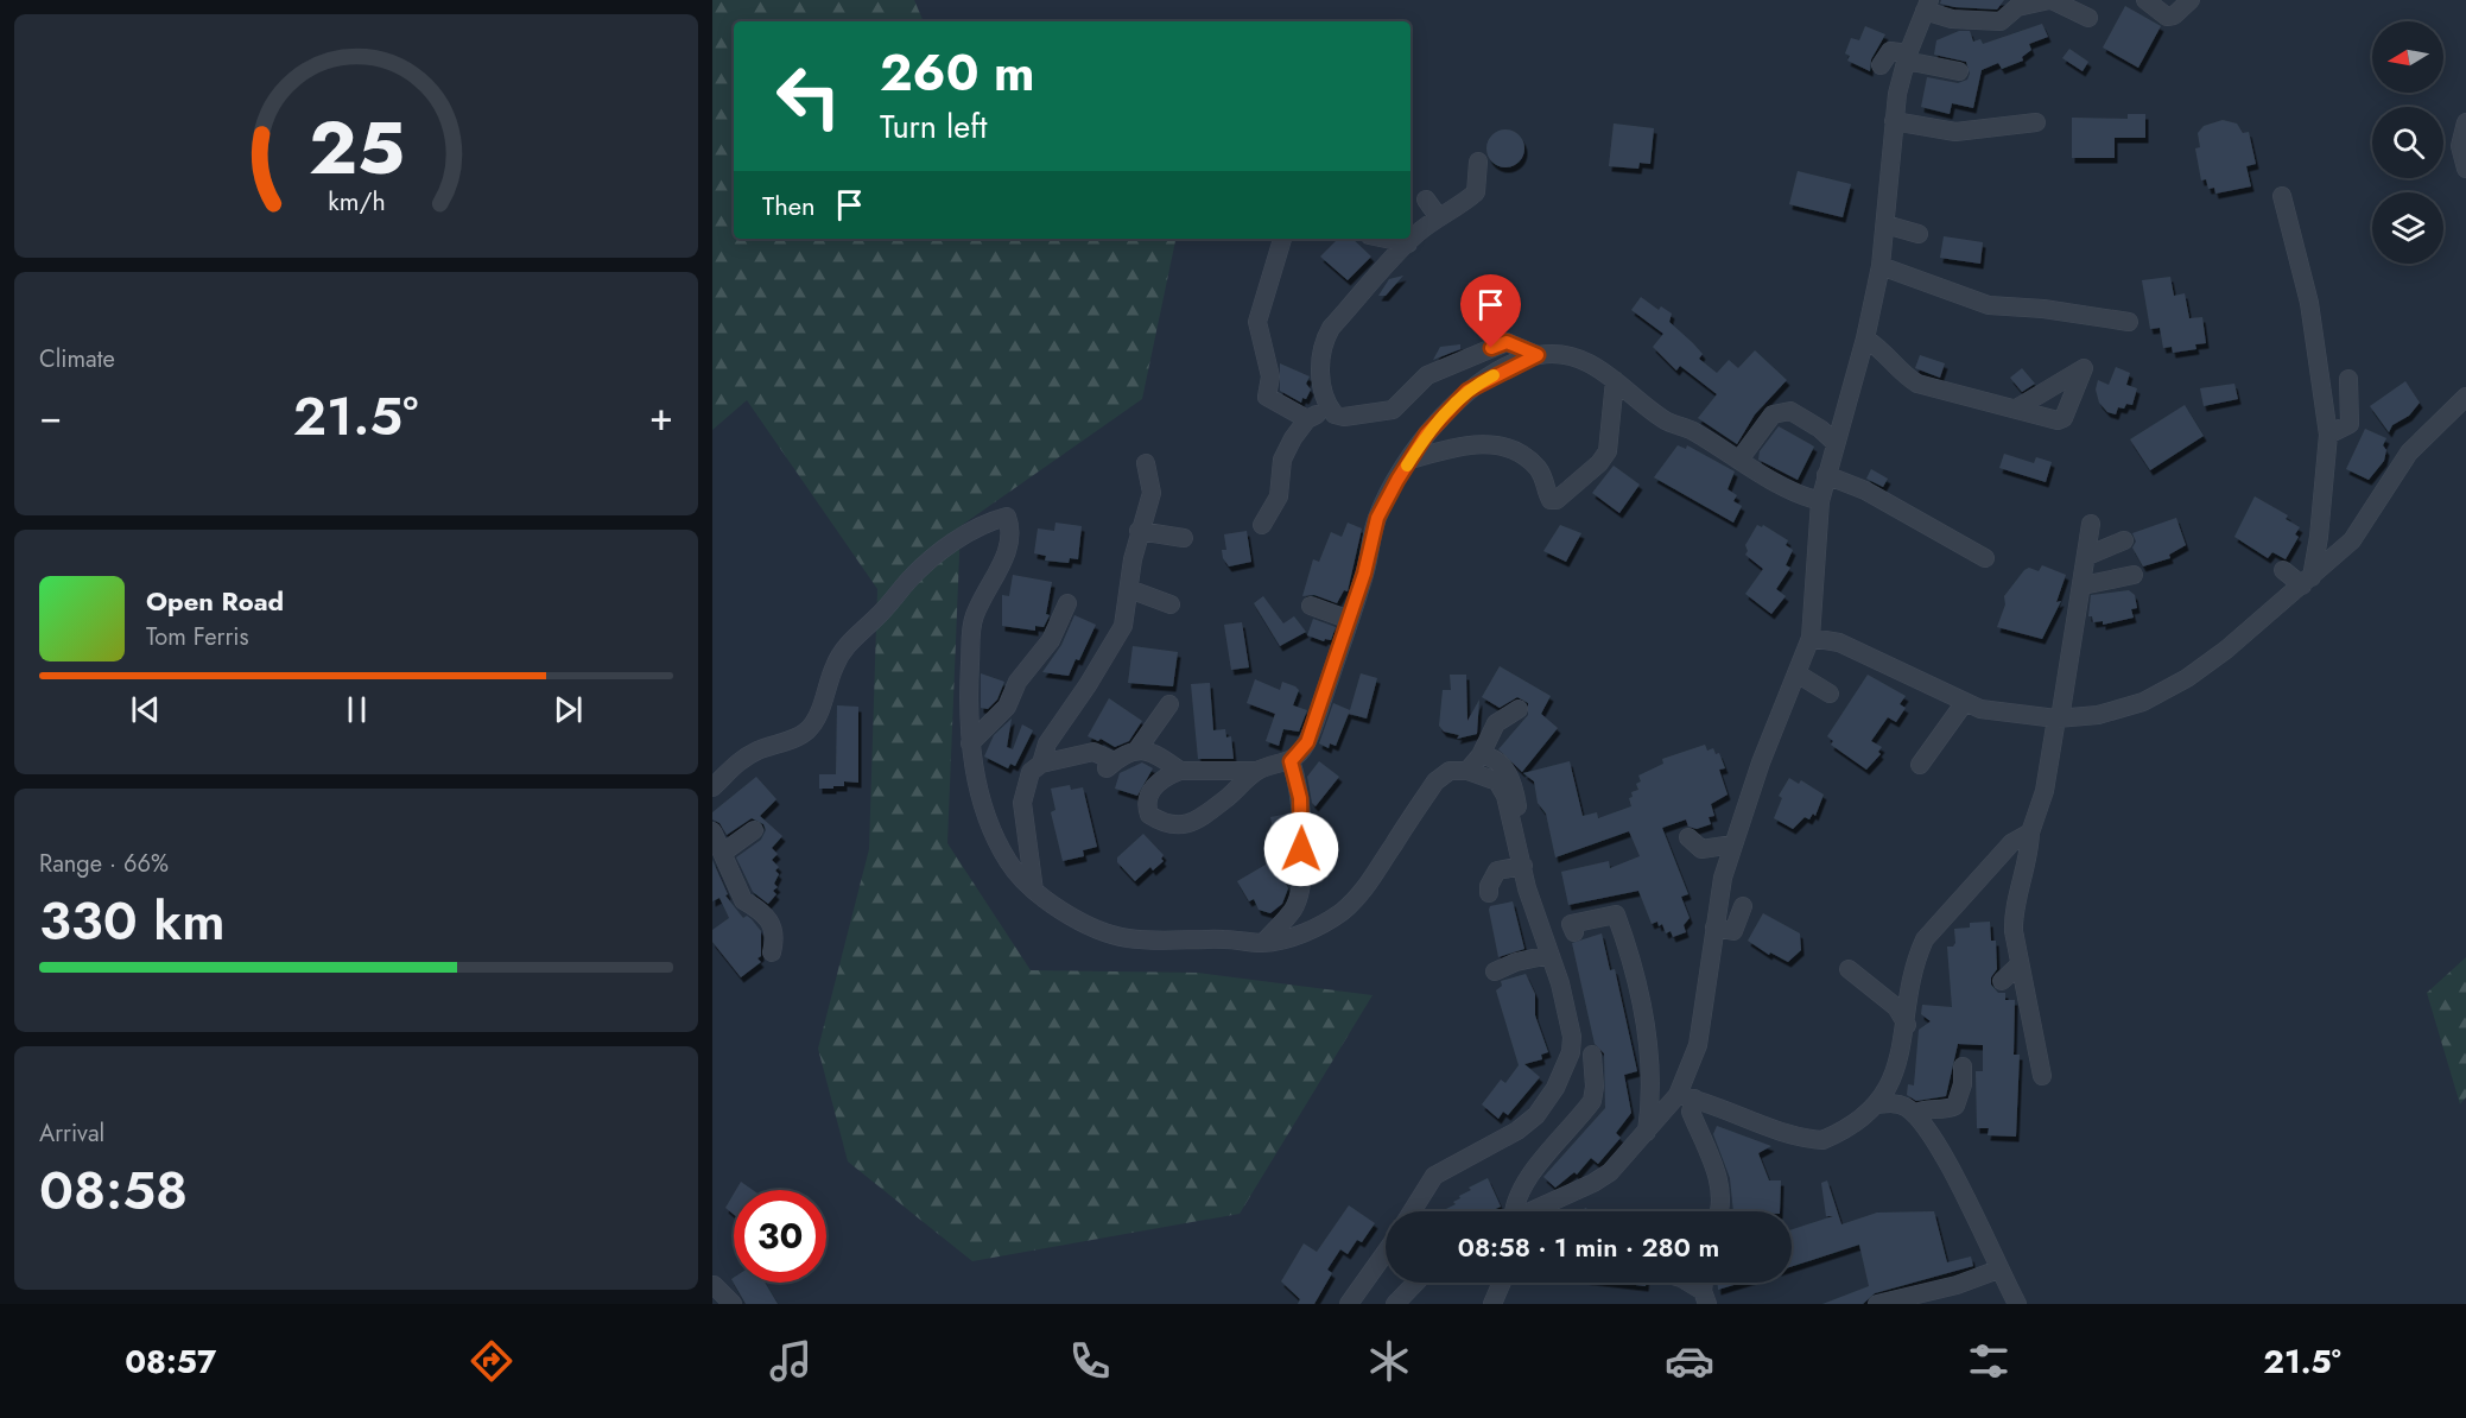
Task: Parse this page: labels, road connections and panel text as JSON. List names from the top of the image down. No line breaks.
{"north":"left","page":{"turn":["260 m","Turn left"],"then":"Then","tile":["Climate",["Range · 66%","330 km"],["Arrival","08:58"]],"heat":["−","21.5°","+"],"song":["Open Road","Tom Ferris"],"limit":"30","trip":"08:58 · 1 min · 280 m","tabs":["08:57","21.5°"],"gauge":["25","km/h"]}}
